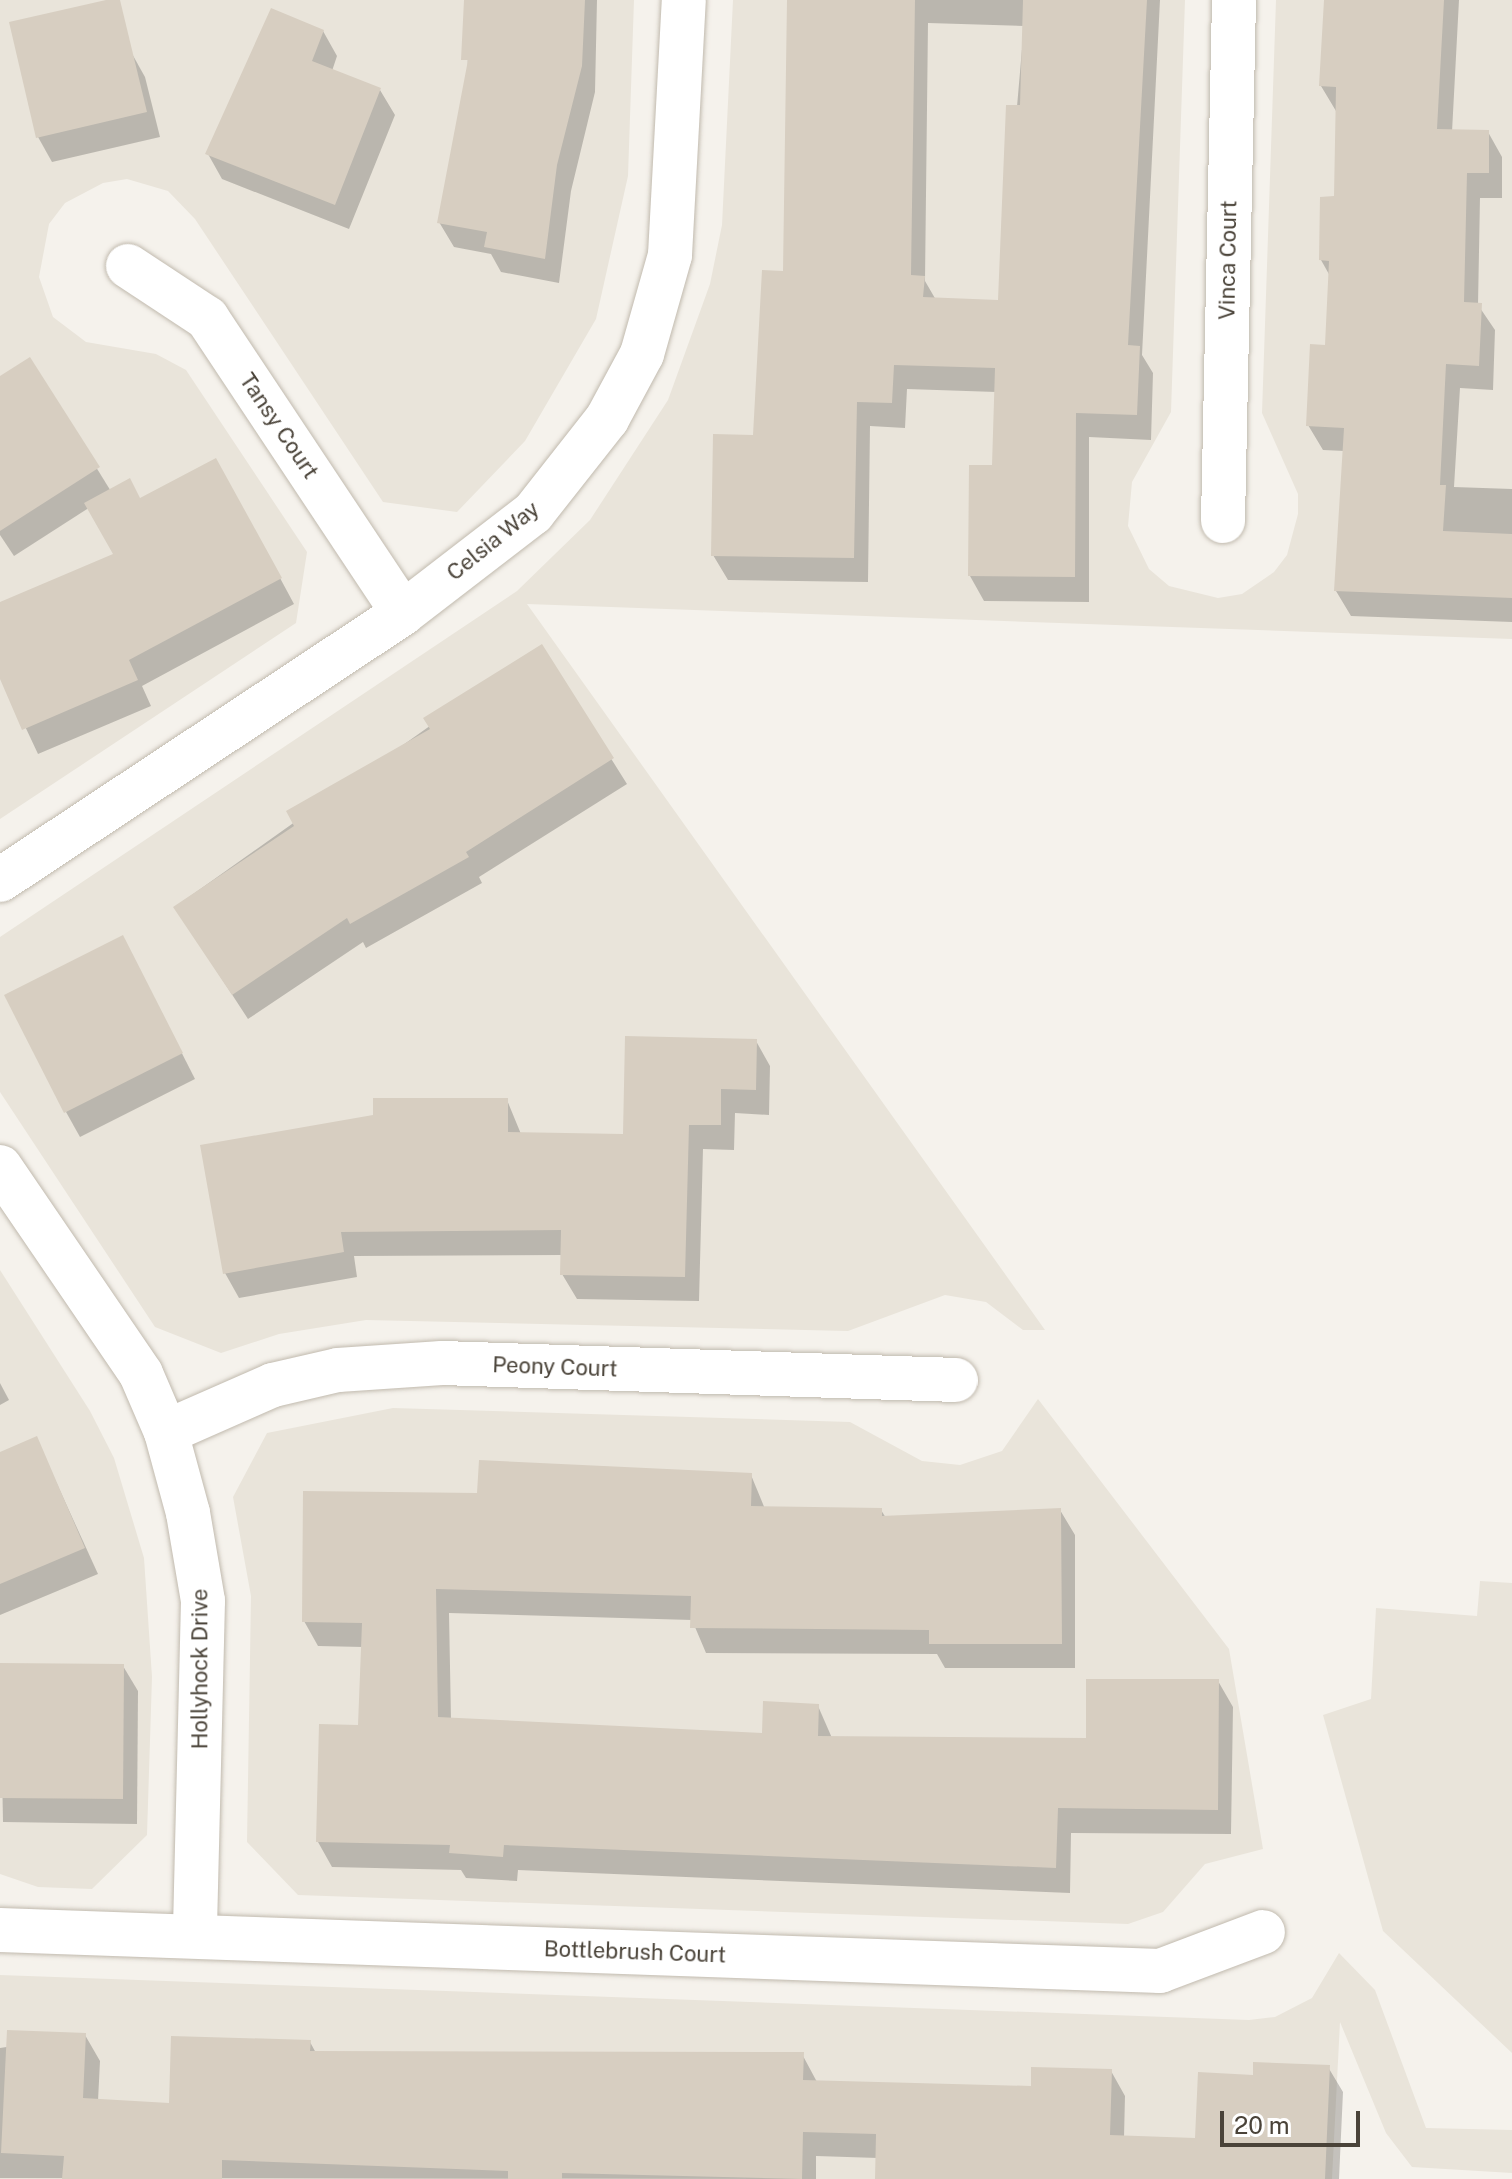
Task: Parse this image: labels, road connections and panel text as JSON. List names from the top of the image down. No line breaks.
{"streets":{"street":["Vinca Court","Tansy Court","Celsia Way","Peony Court","Hollyhock Drive","Bottlebrush Court"]},"crossings":[["Tansy Court","Celsia Way"],["Peony Court","Hollyhock Drive"],["Hollyhock Drive","Bottlebrush Court"]],"scale_bar":"20 m"}
